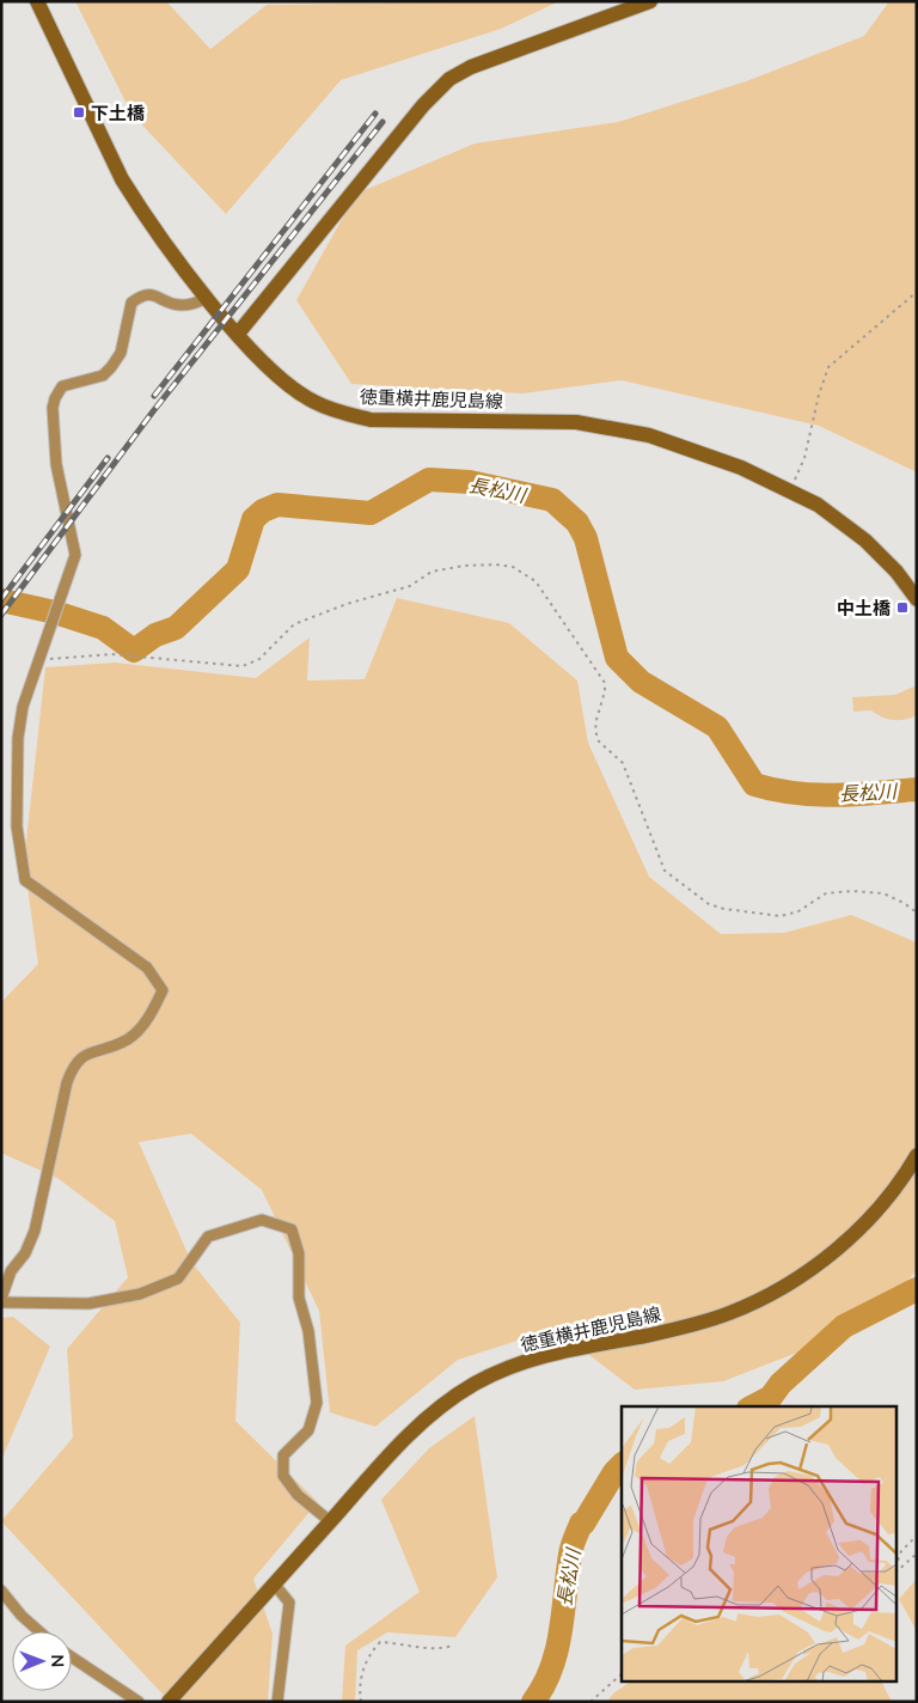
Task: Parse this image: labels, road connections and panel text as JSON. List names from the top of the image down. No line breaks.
{"streets":{"main road":["徳重横井鹿児島線"]},"water":["長松川"],"places":{"transit":["下土橋","中土橋"]},"north":"right"}
